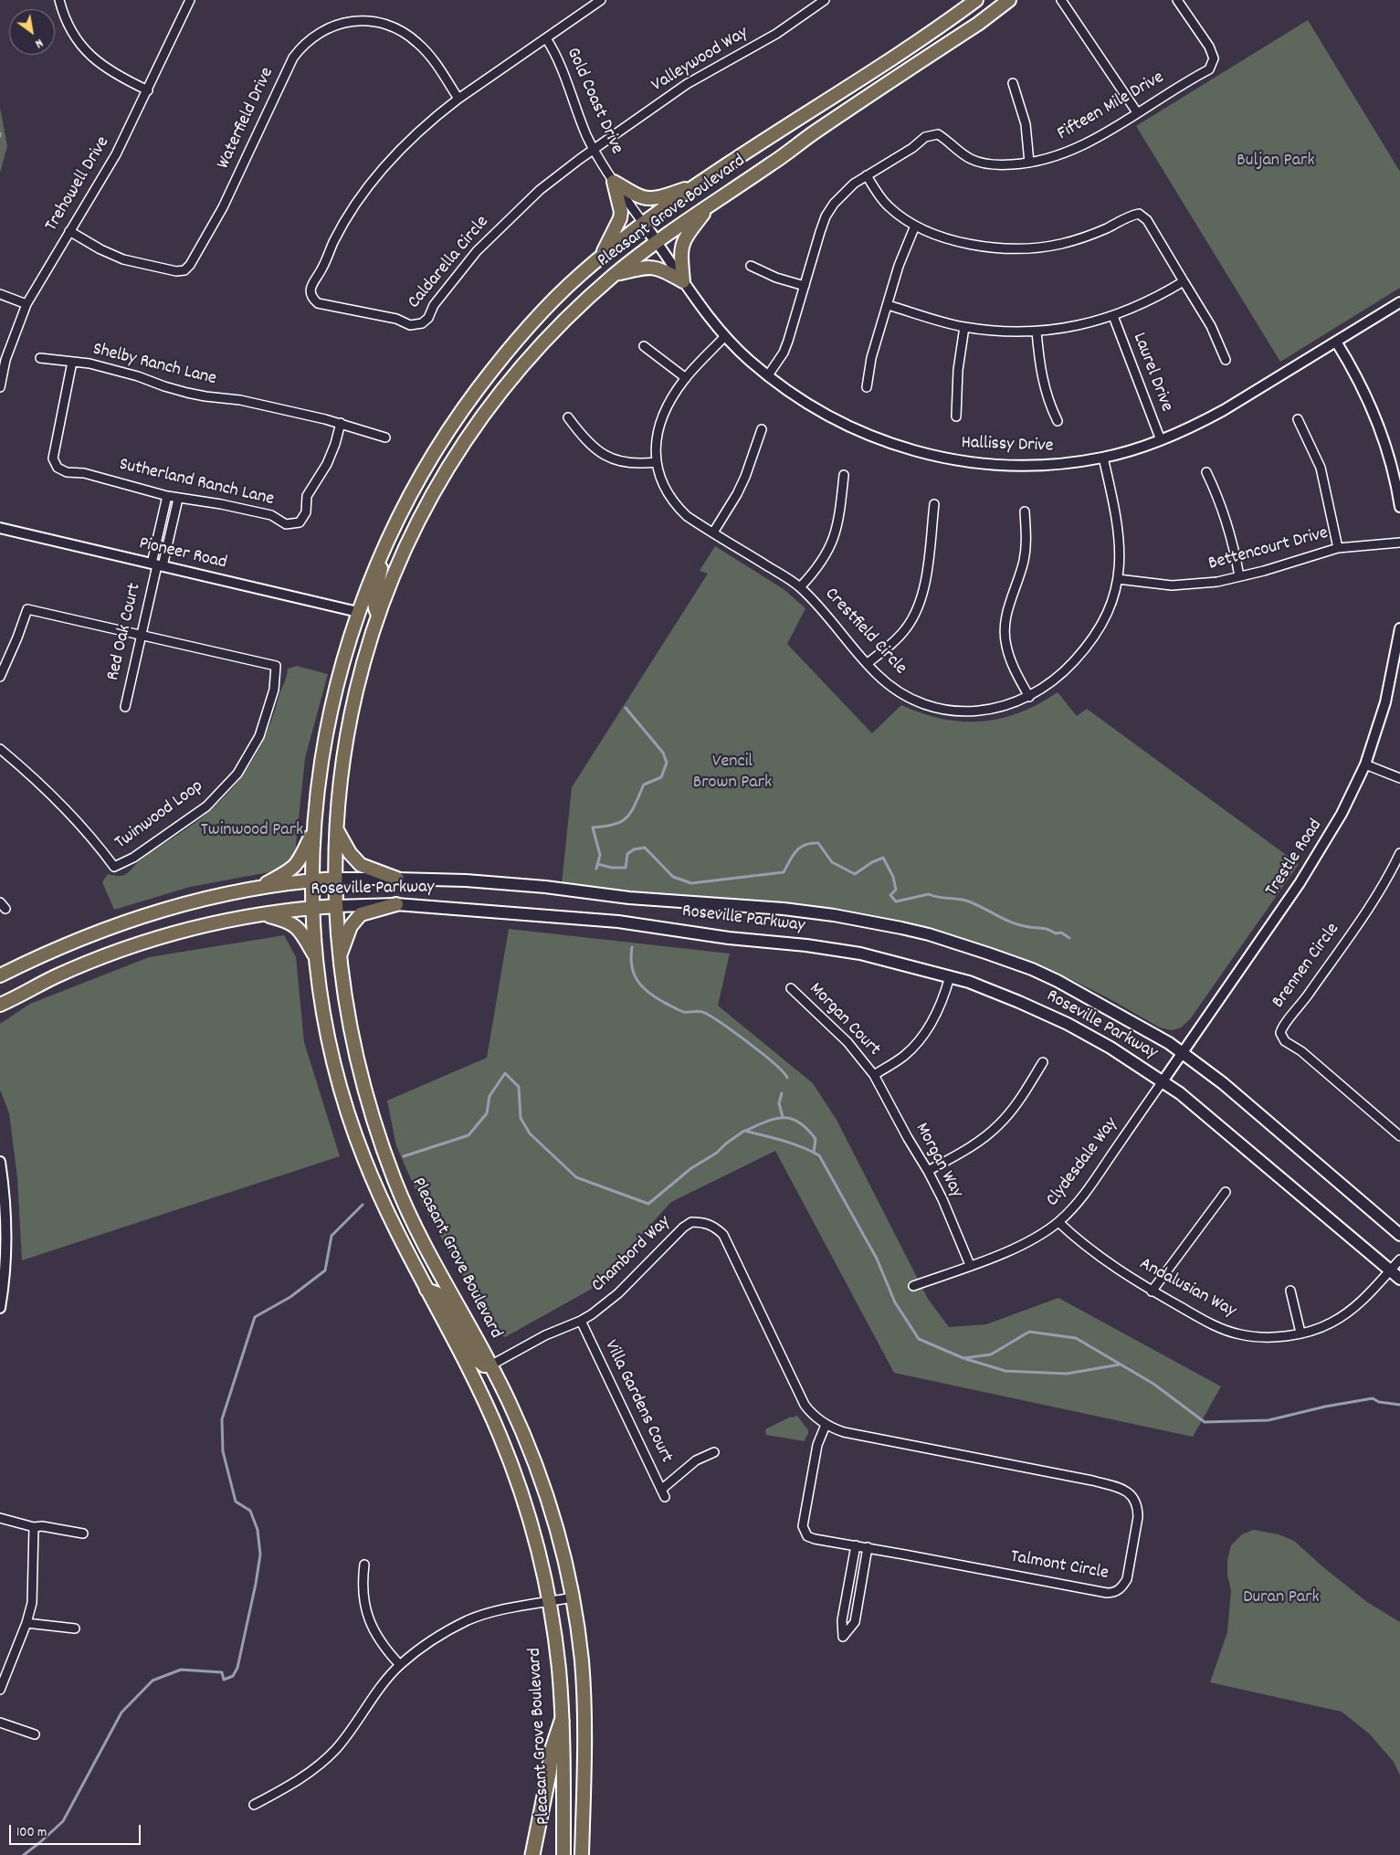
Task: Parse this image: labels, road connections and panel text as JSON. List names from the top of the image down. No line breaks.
{"streets":{"main road":["Pleasant Grove Boulevard","Roseville Parkway"],"street":["Valleywood Way","Gold Coast Drive","Fifteen Mile Drive","Waterfield Drive","Trehowell Drive","Caldarella Circle","Shelby Ranch Lane","Laurel Drive","Hallissy Drive","Sutherland Ranch Lane","Bettencourt Drive","Pioneer Road","Red Oak Court","Crestfield Circle","Twinwood Loop","Trestle Road","Brennen Circle","Morgan Court","Morgan Way","Clydesdale Way","Chambord Way","Andalusian Way","Villa Gardens Court","Talmont Circle"]},"crossings":[["Valleywood Way","Gold Coast Drive"],["Valleywood Way","Caldarella Circle"],["Gold Coast Drive","Pleasant Grove Boulevard"],["Gold Coast Drive","Caldarella Circle"],["Fifteen Mile Drive","Hallissy Drive"],["Waterfield Drive","Trehowell Drive"],["Waterfield Drive","Caldarella Circle"],["Pleasant Grove Boulevard","Hallissy Drive"],["Pleasant Grove Boulevard","Pioneer Road"],["Pleasant Grove Boulevard","Roseville Parkway"],["Pleasant Grove Boulevard","Chambord Way"],["Shelby Ranch Lane","Sutherland Ranch Lane"],["Laurel Drive","Hallissy Drive"],["Hallissy Drive","Crestfield Circle"],["Bettencourt Drive","Crestfield Circle"],["Pioneer Road","Red Oak Court"],["Red Oak Court","Twinwood Loop"],["Trestle Road","Roseville Parkway"],["Trestle Road","Clydesdale Way"],["Roseville Parkway","Clydesdale Way"],["Roseville Parkway","Andalusian Way"],["Morgan Court","Morgan Way"],["Morgan Way","Clydesdale Way"],["Clydesdale Way","Andalusian Way"],["Chambord Way","Villa Gardens Court"],["Chambord Way","Talmont Circle"]],"parks":["Buljan Park","Vencil Brown Park","Twinwood Park","Duran Park"],"scale_bar":"100 m","north":"bottom right"}
